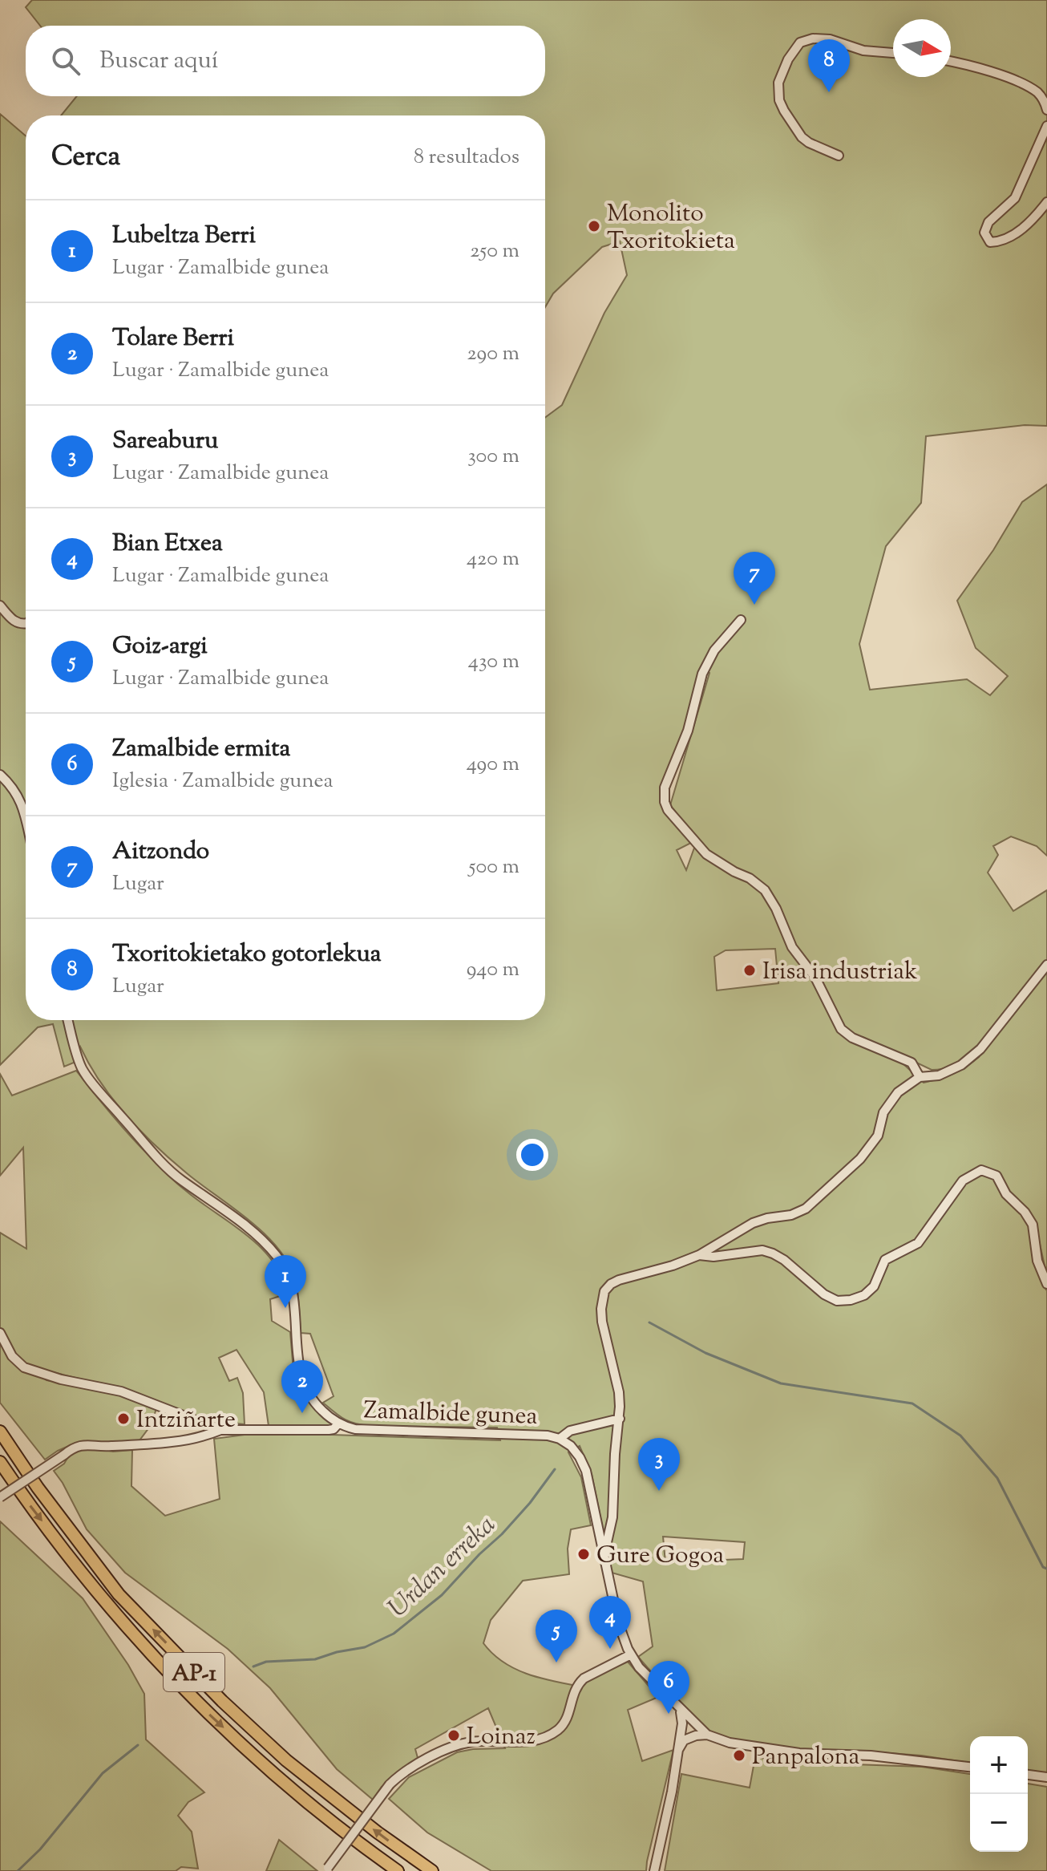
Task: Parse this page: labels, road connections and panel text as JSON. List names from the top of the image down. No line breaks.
{"streets":{"highway":["AP-1"],"street":["Zamalbide gunea"]},"water":["Urdan erreka"],"places":["Monolito Txoritokieta","Irisa industriak","Intziñarte","Gure Gogoa","Loinaz","Panpalona"],"north":"right","page":{"search":"Buscar aquí","pins":["8","7","1","2","3","4","5","6"],"heading":["Cerca","8 resultados"],"list":[{"mark":"1","name":"Lubeltza Berri","note":"Lugar · Zamalbide gunea","value":"250 m"},{"mark":"2","name":"Tolare Berri","note":"Lugar · Zamalbide gunea","value":"290 m"},{"mark":"3","name":"Sareaburu","note":"Lugar · Zamalbide gunea","value":"300 m"},{"mark":"4","name":"Bian Etxea","note":"Lugar · Zamalbide gunea","value":"420 m"},{"mark":"5","name":"Goiz-argi","note":"Lugar · Zamalbide gunea","value":"430 m"},{"mark":"6","name":"Zamalbide ermita","note":"Iglesia · Zamalbide gunea","value":"490 m"},{"mark":"7","name":"Aitzondo","note":"Lugar","value":"500 m"},{"mark":"8","name":"Txoritokietako gotorlekua","note":"Lugar","value":"940 m"}],"map_buttons":["+","−"]}}
